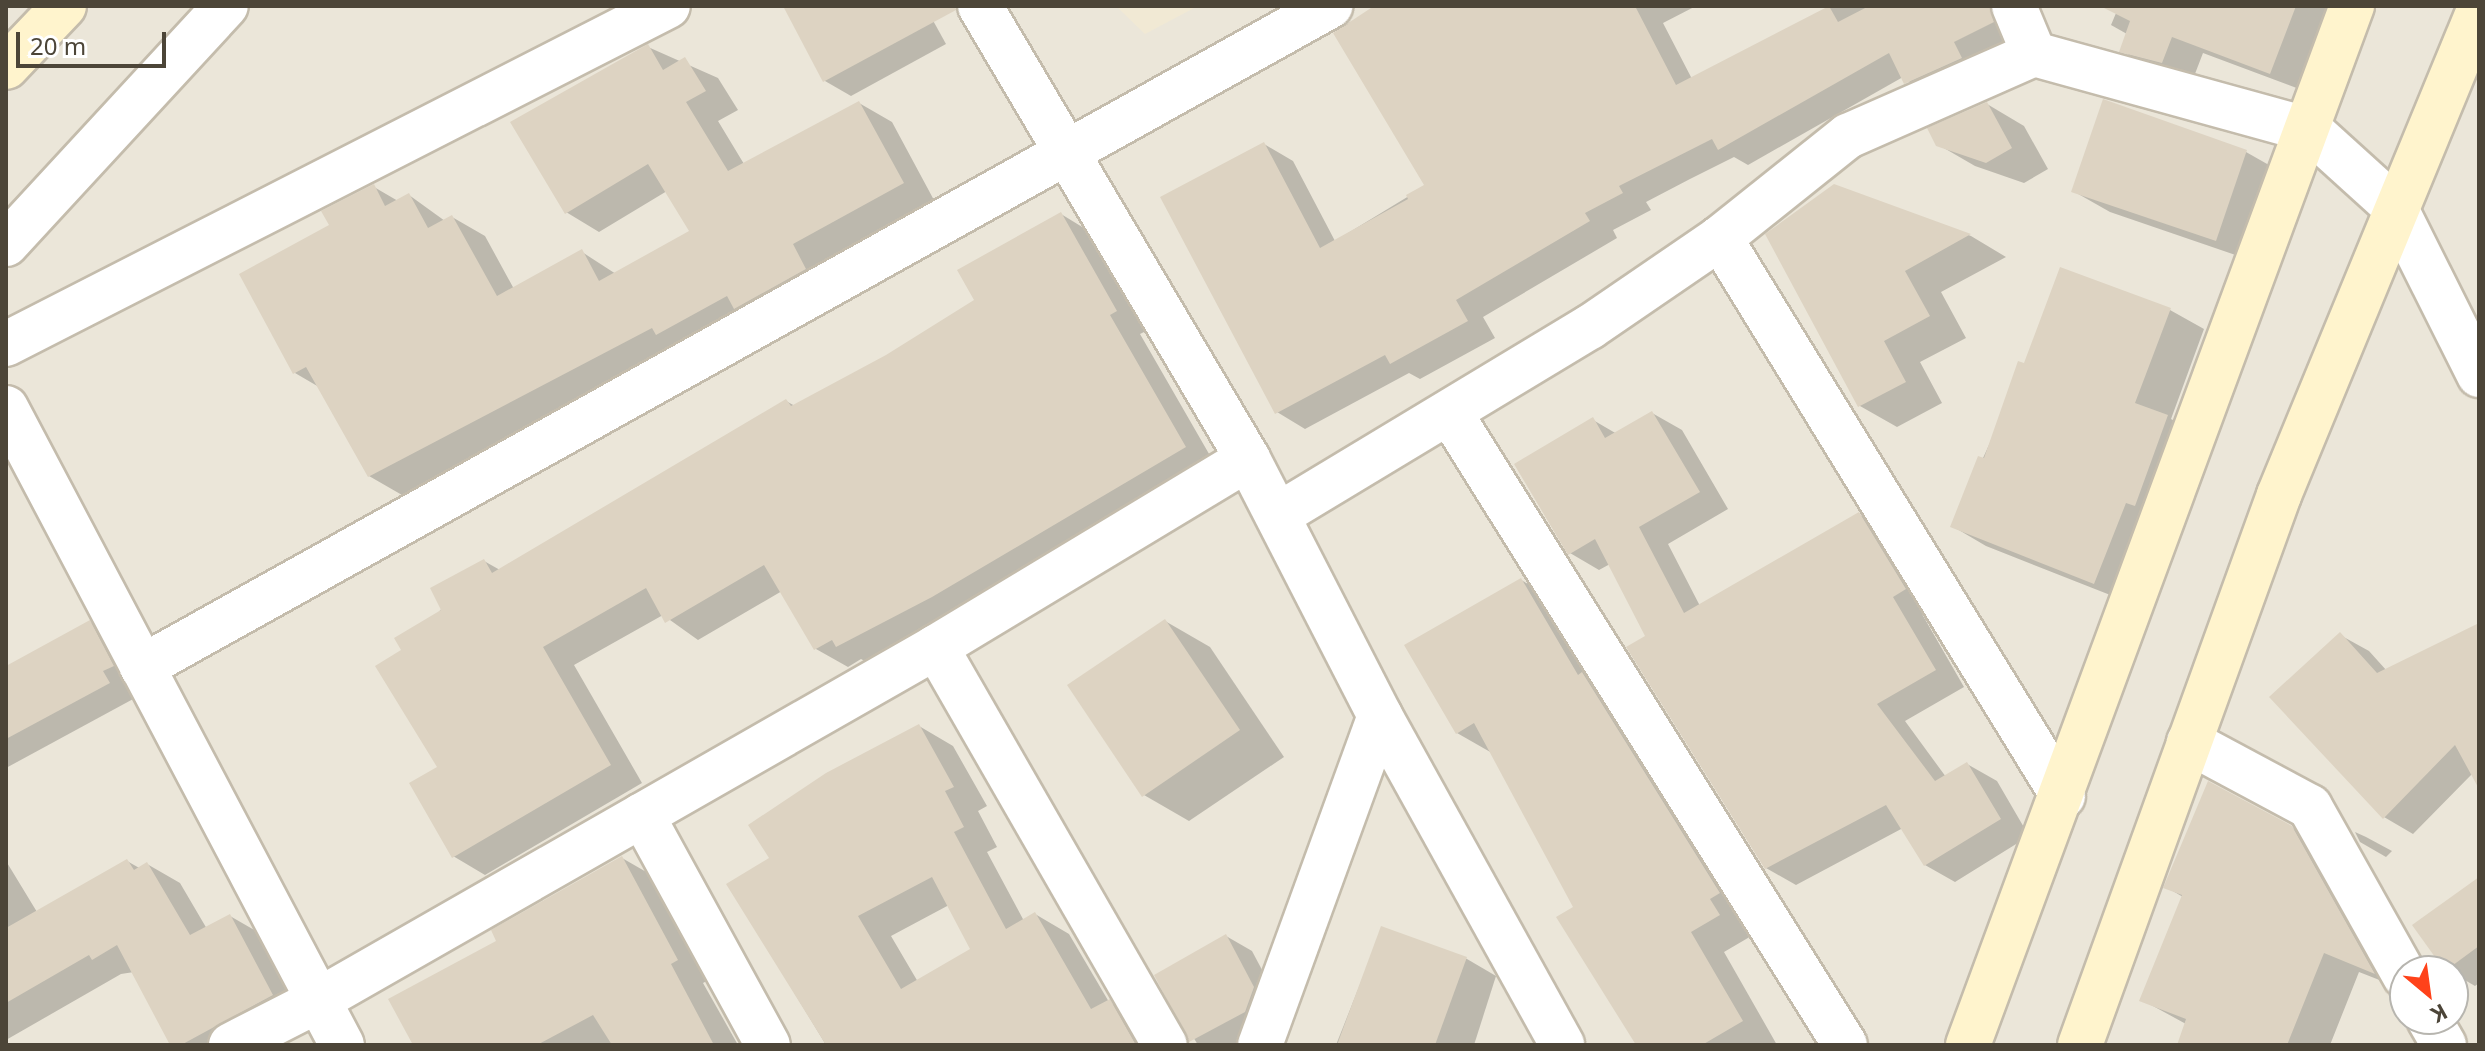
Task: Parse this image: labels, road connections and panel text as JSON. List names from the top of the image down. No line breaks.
{"scale_bar":"20 m","north":"bottom right"}
